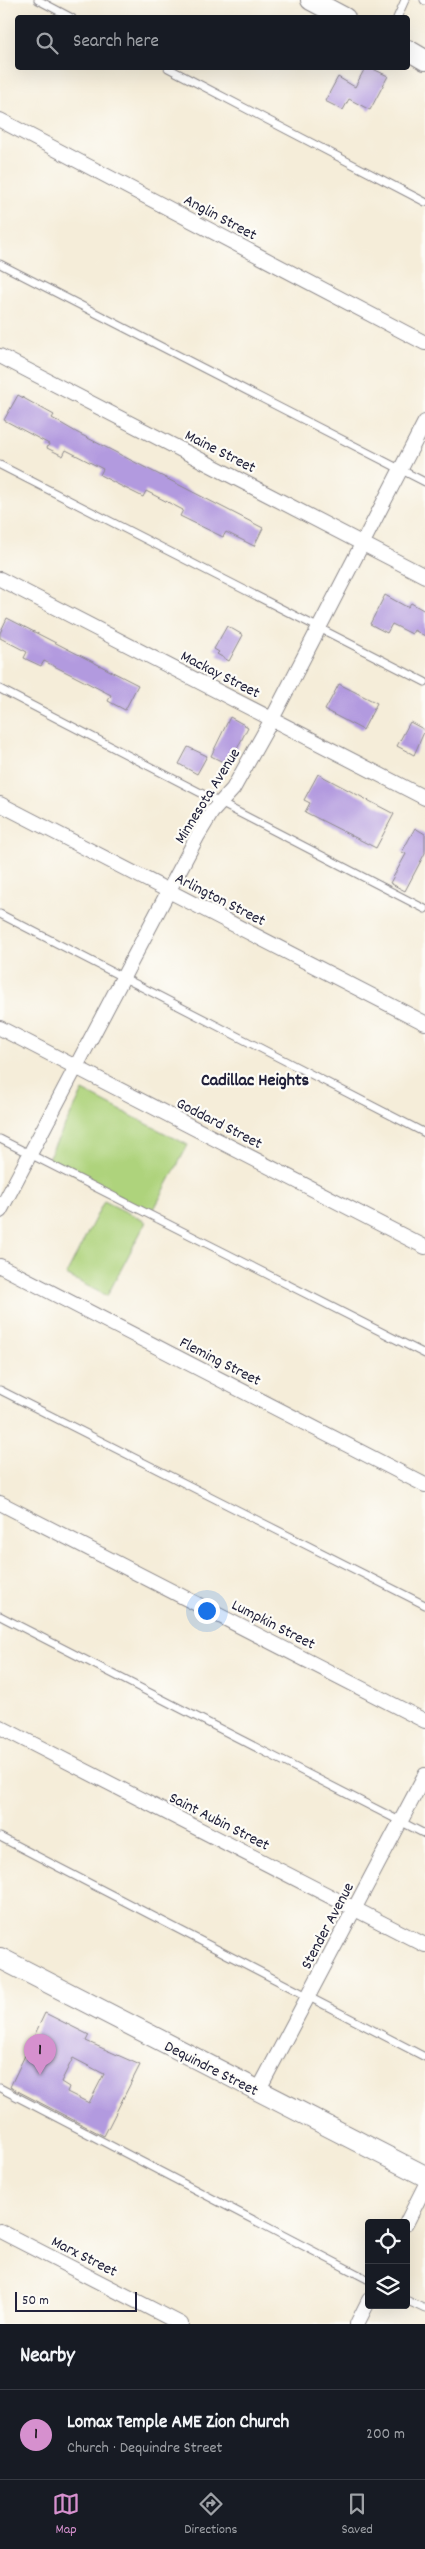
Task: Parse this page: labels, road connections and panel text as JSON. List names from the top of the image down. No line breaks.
{"streets":{"street":["Anglin Street","Maine Street","Mackay Street","Minnesota Avenue","Arlington Street","Goddard Street","Fleming Street","Lumpkin Street","Saint Aubin Street","Stender Avenue","Dequindre Street","Marx Street"]},"crossings":[["Maine Street","Minnesota Avenue"],["Mackay Street","Minnesota Avenue"],["Minnesota Avenue","Arlington Street"],["Minnesota Avenue","Goddard Street"],["Saint Aubin Street","Stender Avenue"],["Stender Avenue","Dequindre Street"]],"districts":["Cadillac Heights"],"scale_bar":"50 m","page":{"search":"Search here","pins":"1","scale":"50 m","heading":"Nearby","list":[{"mark":"1","name":"Lomax Temple AME Zion Church","note":"Church · Dequindre Street","value":"200 m"}],"nav":["Map","Directions","Saved"]}}
